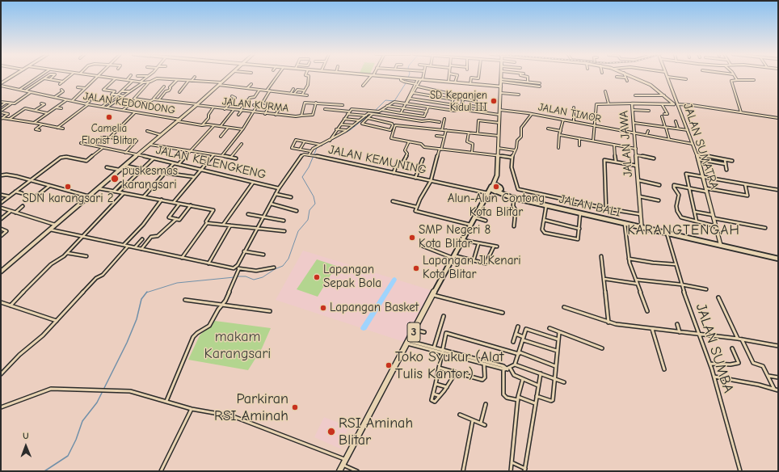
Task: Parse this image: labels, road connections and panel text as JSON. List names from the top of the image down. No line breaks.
{"streets":{"highway":["JALAN BALI","3"],"main road":["JALAN JAWA","JALAN SUMATRA"],"street":["JALAN KEDONDONG","JALAN KURMA","JALAN TIMOR","JALAN KEMUNING","JALAN KELENGKENG","JALAN SUMBA"]},"crossings":[["JALAN TIMOR","JALAN JAWA"],["JALAN TIMOR","JALAN SUMATRA"],["JALAN JAWA","JALAN SUMATRA"],["JALAN JAWA","JALAN BALI"],["JALAN SUMATRA","JALAN BALI"],["JALAN KEMUNING","3"],["JALAN BALI","JALAN SUMBA"]],"districts":["KARANGTENGAH"],"parks":["makam Karangsari"],"places":["SD Kepanjen Kidul III","Camelia Florist Blitar","puskesmas karangsari","SDN karangsari 2","Alun-Alun Contong Kota Blitar","SMP Negeri 8 Kota Blitar","Lapangan Jl.Kenari Kota Blitar","Lapangan Sepak Bola","Lapangan Basket","Toko Syukur (Alat Tulis Kantor)","Parkiran RSI Aminah","RSI Aminah Blitar"],"north":"top"}
